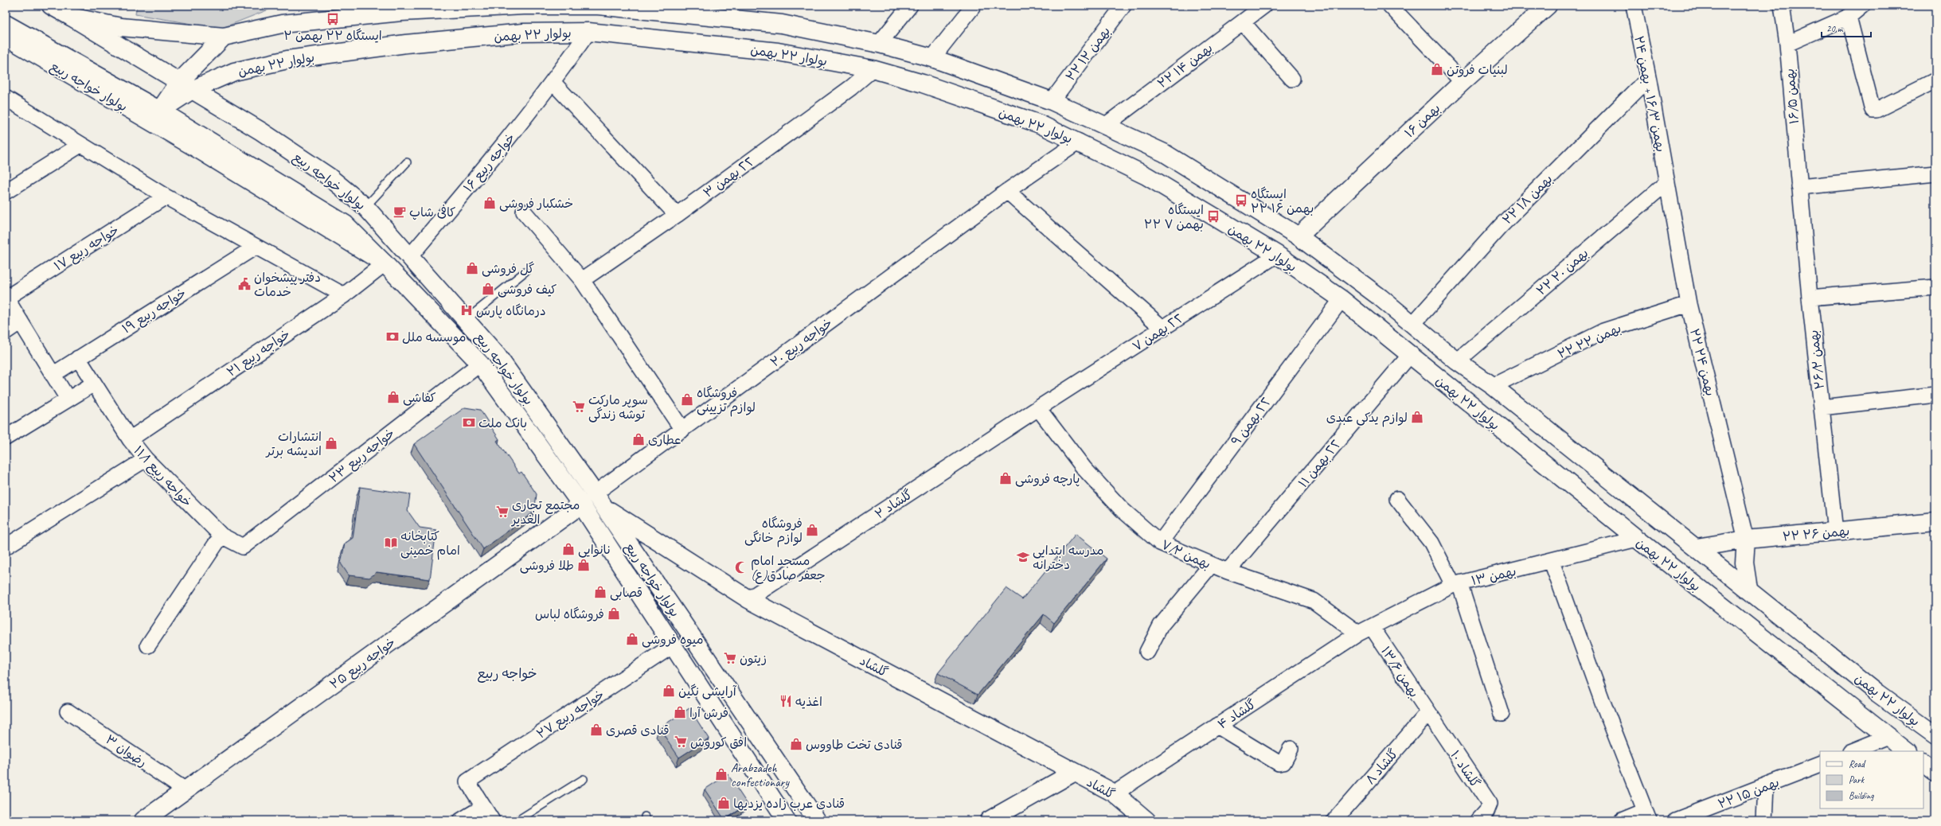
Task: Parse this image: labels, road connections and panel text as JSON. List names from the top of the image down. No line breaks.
{"streets":{"main road":["بولوار ۲۲ بهمن","بولوار خواجه ربیع","بهمن ۱۶","۲۲ بهمن ۲۶","خواجه ربیع ۲۵","گلشاد"],"street":["۲۲ بهمن ۱۲","۲۲ بهمن ۱۴","بهمن ۱۶/۳ + بهمن ۲۴","بهمن ۱۶/۵","خواجه ربیع ۱۶","٢٢ بهمن ۳","۲۲ بهمن ۱۸","خواجه ربیع ۱۷","۲۲ بهمن ۲۰","خواجه ربیع ۱۹","٢٢ بهمن ٧","۲۲ بهمن ۲۲","خواجه ربیع ۲۰","خواجه ربیع ۲۱","بهمن ۲۶/۲","۲۲ بهمن ۲۴","٢٢ بهمن ۹","خواجه ربیع ۲۳","٢٢ بهمن ١١","خواجه ربیع ۱۱/۱","گلشاد ۲","بهمن ۷/۲","بهمن ۱۳","بهمن ۱۳/۶","خواجه ربیع ۲۷","گلشاد ۴","رضوان ۳","گلشاد ۸","گلشاد ۱۰","۲۲ بهمن ۱۵"]},"crossings":[["بولوار ۲۲ بهمن","۲۲ بهمن ۱۲"],["بولوار ۲۲ بهمن","۲۲ بهمن ۱۴"],["بولوار ۲۲ بهمن","بولوار خواجه ربیع"],["بولوار ۲۲ بهمن","بهمن ۱۶"],["بولوار ۲۲ بهمن","خواجه ربیع ۱۶"],["بولوار ۲۲ بهمن","٢٢ بهمن ۳"],["بولوار ۲۲ بهمن","۲۲ بهمن ۱۸"],["بولوار ۲۲ بهمن","۲۲ بهمن ۲۰"],["بولوار ۲۲ بهمن","٢٢ بهمن ٧"],["بولوار ۲۲ بهمن","۲۲ بهمن ۲۲"],["بولوار ۲۲ بهمن","خواجه ربیع ۲۰"],["بولوار ۲۲ بهمن","٢٢ بهمن ۹"],["بولوار ۲۲ بهمن","٢٢ بهمن ١١"],["بولوار ۲۲ بهمن","۲۲ بهمن ۲۶"],["بولوار ۲۲ بهمن","بهمن ۱۳"],["بولوار خواجه ربیع","خواجه ربیع ۱۶"],["بولوار خواجه ربیع","خواجه ربیع ۲۰"],["بولوار خواجه ربیع","خواجه ربیع ۲۱"],["بولوار خواجه ربیع","خواجه ربیع ۲۳"],["بولوار خواجه ربیع","خواجه ربیع ۲۵"],["بولوار خواجه ربیع","گلشاد"],["بولوار خواجه ربیع","خواجه ربیع ۲۷"],["بهمن ۱۶/۳ + بهمن ۲۴","۲۲ بهمن ۱۸"],["بهمن ۱۶/۳ + بهمن ۲۴","۲۲ بهمن ۲۰"],["بهمن ۱۶/۳ + بهمن ۲۴","۲۲ بهمن ۲۴"],["بهمن ۱۶/۵","بهمن ۲۶/۲"],["۲۲ بهمن ۲۰","۲۲ بهمن ۲۴"],["خواجه ربیع ۱۹","خواجه ربیع ۱۱/۱"],["٢٢ بهمن ٧","گلشاد ۲"],["٢٢ بهمن ٧","بهمن ۷/۲"],["۲۲ بهمن ۲۲","۲۲ بهمن ۲۴"],["خواجه ربیع ۲۰","گلشاد"],["خواجه ربیع ۲۱","خواجه ربیع ۱۱/۱"],["بهمن ۲۶/۲","۲۲ بهمن ۲۶"],["۲۲ بهمن ۲۴","۲۲ بهمن ۲۶"],["٢٢ بهمن ۹","بهمن ۷/۲"],["خواجه ربیع ۲۳","خواجه ربیع ۱۱/۱"],["٢٢ بهمن ١١","بهمن ۷/۲"],["گلشاد ۲","بهمن ۷/۲"],["گلشاد ۲","گلشاد"],["بهمن ۷/۲","بهمن ۱۳"],["بهمن ۷/۲","بهمن ۱۳/۶"],["بهمن ۷/۲","گلشاد ۴"],["بهمن ۱۳","بهمن ۱۳/۶"],["بهمن ۱۳","گلشاد ۴"],["خواجه ربیع ۲۵","رضوان ۳"],["گلشاد","گلشاد ۴"],["بهمن ۱۳/۶","گلشاد ۴"],["بهمن ۱۳/۶","گلشاد ۸"],["بهمن ۱۳/۶","گلشاد ۱۰"],["گلشاد ۸","گلشاد ۱۰"]],"districts":["خواجه ربیع"],"places":{"bus stop":["ایستگاه ۲۲ بهمن ۲","ایستگاه ۲۲ بهمن ۱۶","ایستگاه ۲۲ بهمن ۷"],"shop":["لبنیات فروتن","خشکبار فروشی","گل فروشی","کیف فروشی","کفاشی","فروشگاه لوازم تزیینی","لوازم یدکی عبدی","عطاری","انتشارات اندیشه برتر","پارچه فروشی","فروشگاه لوازم خانگی","نانوایی","طلا فروشی","قصابی","فروشگاه لباس","میوه فروشی","آرایشی نگین","فرش آرا","قنادی قصری","قنادی تخت طاووس","Arabzadeh confectionary","قنادی عرب زاده یزدیها"],"cafe":["کافی شاپ"],"public building":["دفتر پیشخوان خدمات"],"hospital":["درمانگاه پارس"],"bank":["موسسه ملل","بانک ملت"],"supermarket":["سوپر مارکت توشه زندگی","مجتمع تجاری الغدیر","زیتون","افق کوروش"],"library":["کتابخانه امام خمینی"],"school or university":["مدرسه ابتدایی دخترانه"],"mosque":["مسجد امام جعفر صادق(ع)"],"restaurant":["اغذیه"]},"legend":["Road","Park","Building"],"scale_bar":"20 m"}
